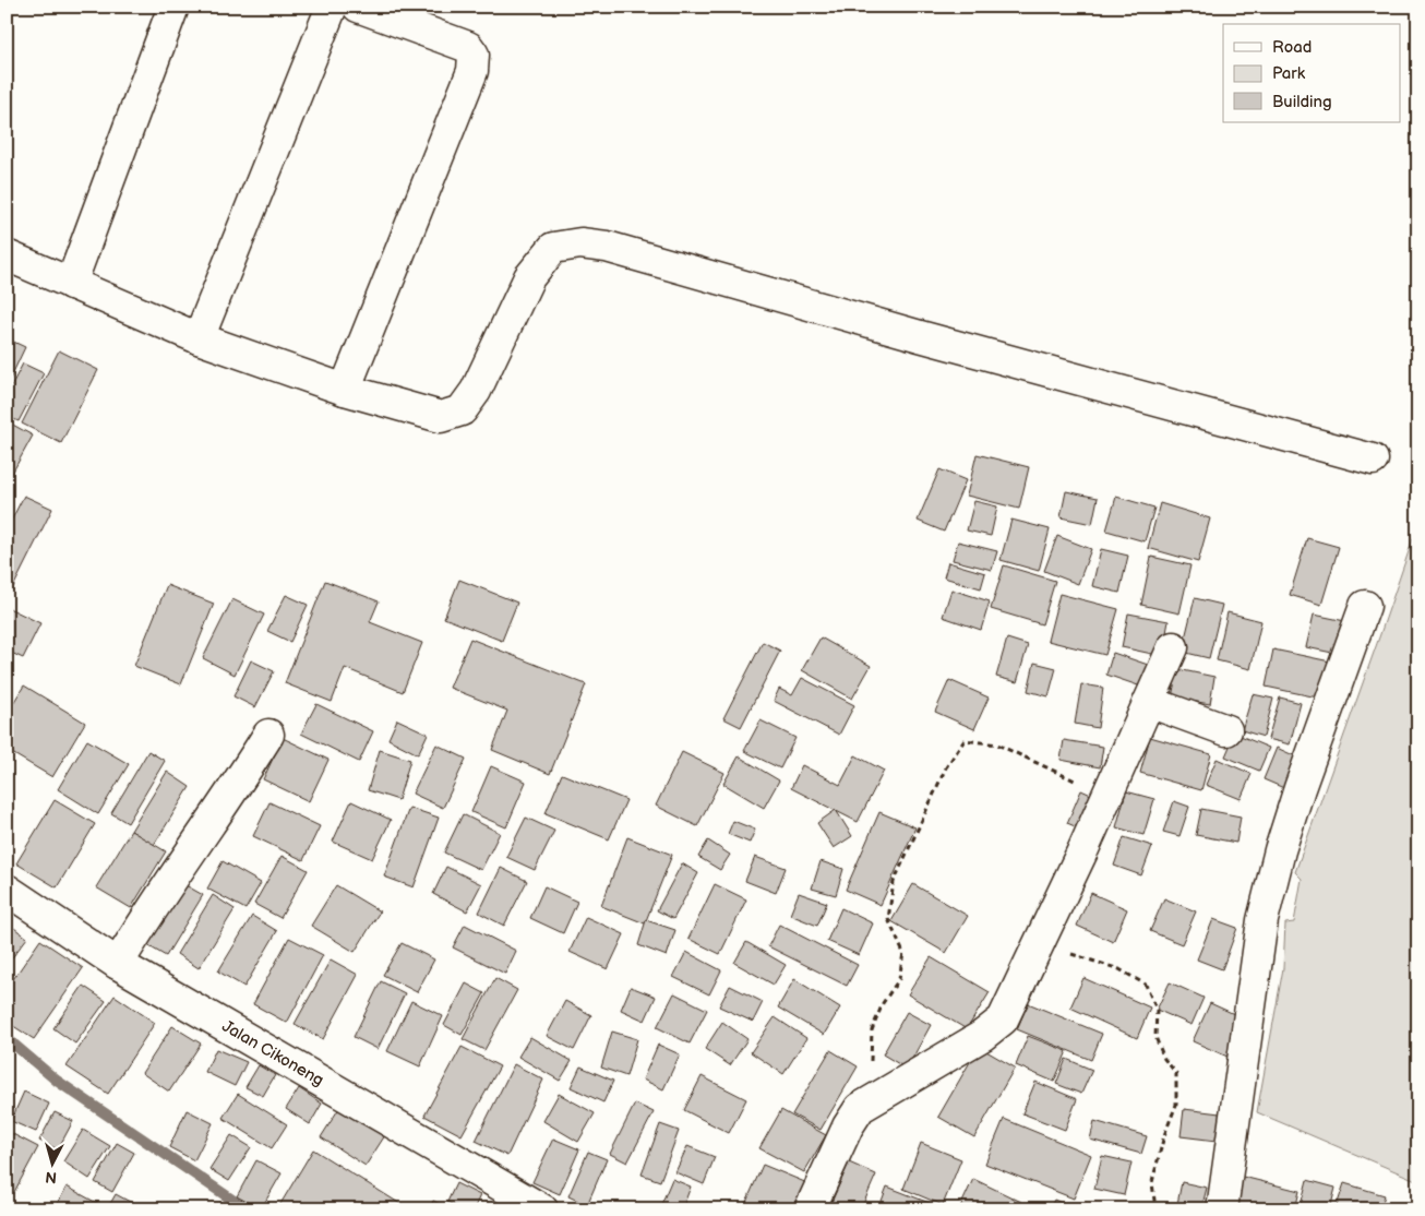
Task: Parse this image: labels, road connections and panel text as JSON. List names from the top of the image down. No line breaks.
{"streets":{"street":["Jalan Cikoneng"]},"legend":["Road","Park","Building"],"north":"bottom"}
